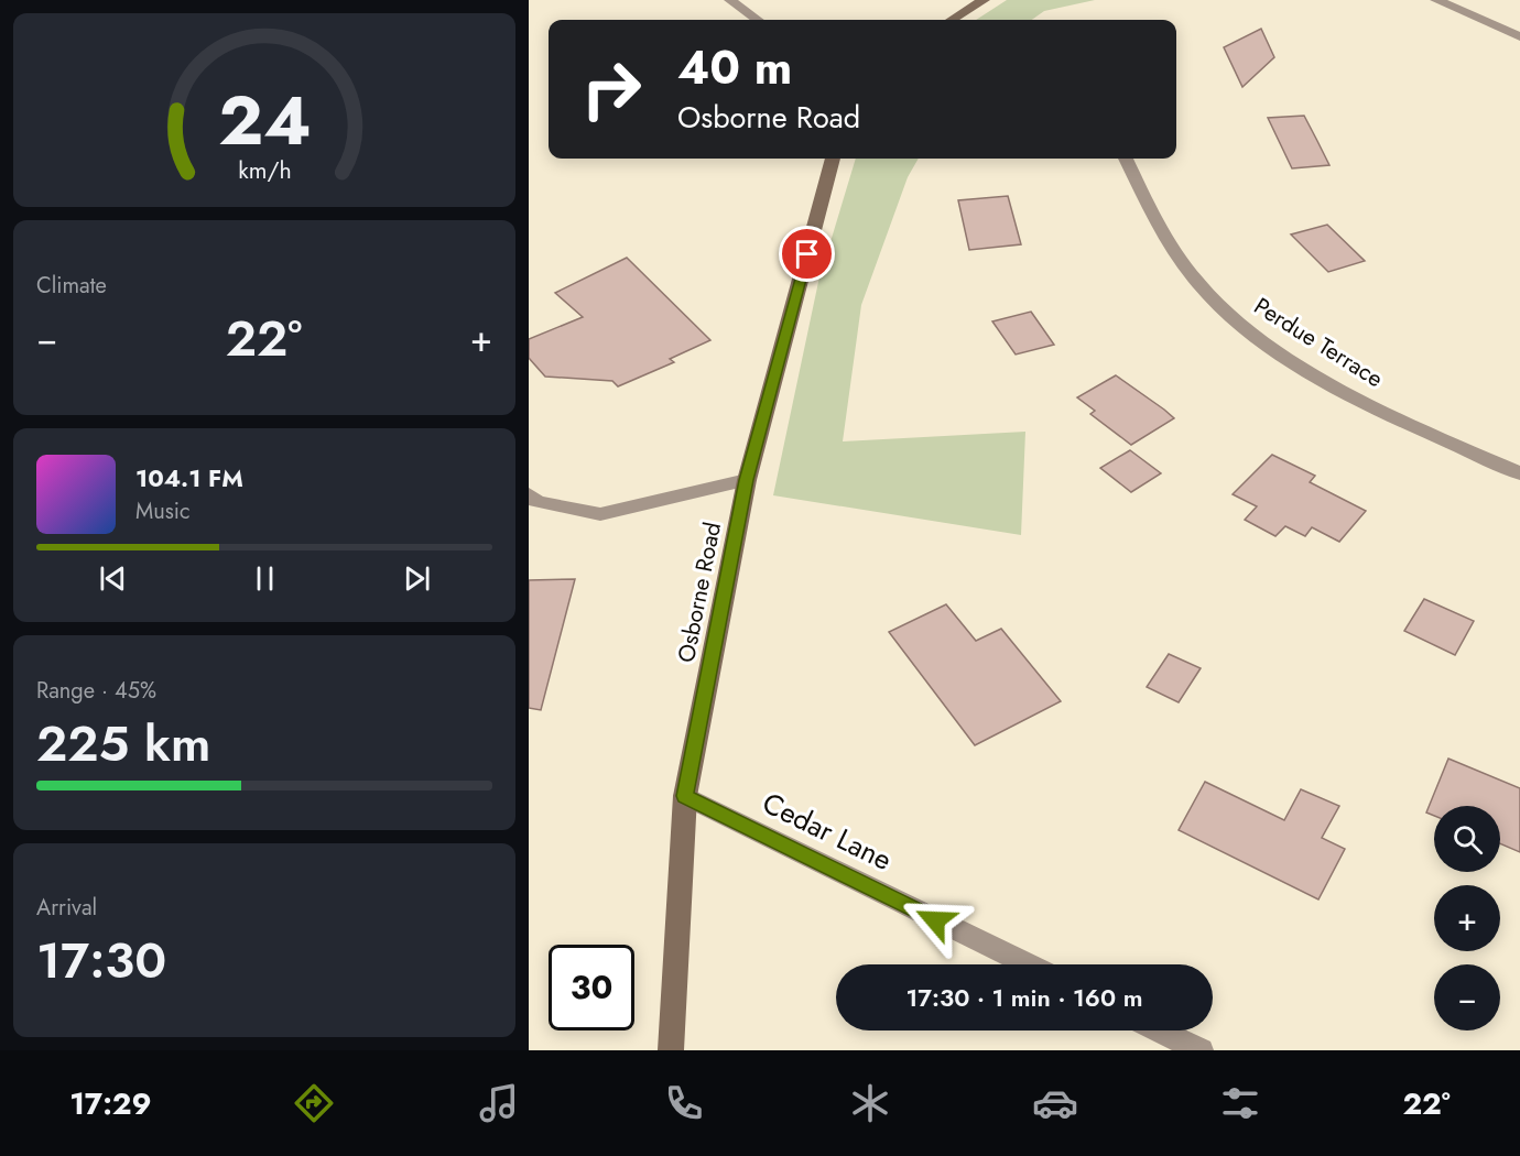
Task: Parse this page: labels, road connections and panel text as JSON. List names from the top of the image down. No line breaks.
{"streets":{"street":["Perdue Terrace","Osborne Road","Cedar Lane"]},"crossings":[["Osborne Road","Cedar Lane"]],"page":{"turn":["40 m","Osborne Road"],"tile":["Climate",["Range · 45%","225 km"],["Arrival","17:30"]],"heat":["−","22°","+"],"song":["104.1 FM","Music"],"map_buttons":["+","−"],"limit":"30","trip":"17:30 · 1 min · 160 m","tabs":["17:29","22°"],"gauge":["24","km/h"]}}
